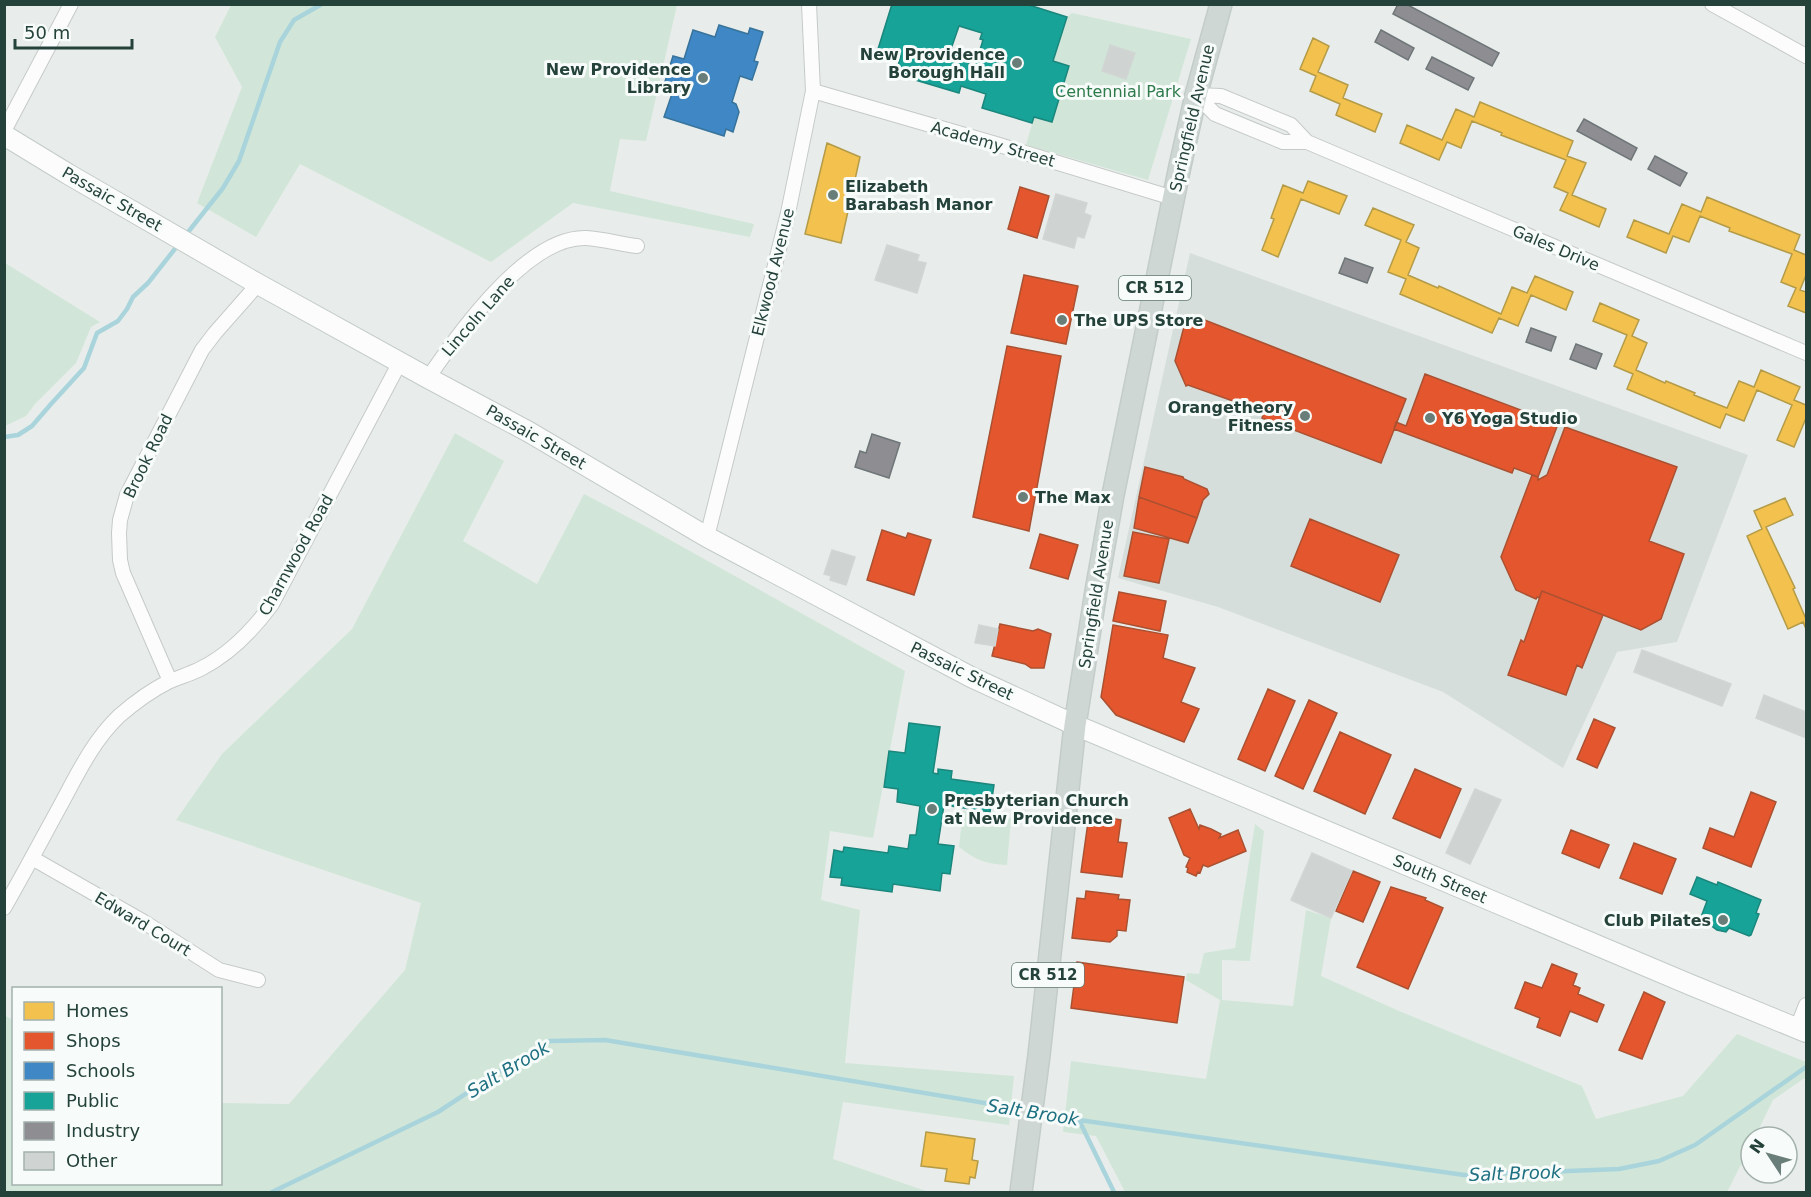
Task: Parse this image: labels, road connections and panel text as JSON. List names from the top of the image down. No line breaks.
{"streets":{"main road":["Springfield Avenue","Passaic Street","CR 512","South Street"],"street":["Academy Street","Gales Drive","Elkwood Avenue","Lincoln Lane","Brook Road","Charnwood Road","Edward Court"]},"crossings":[["Springfield Avenue","Academy Street"],["Springfield Avenue","Passaic Street"],["Springfield Avenue","Gales Drive"],["Springfield Avenue","South Street"],["Academy Street","Elkwood Avenue"],["Passaic Street","Elkwood Avenue"],["Passaic Street","Lincoln Lane"],["Passaic Street","Brook Road"],["Passaic Street","Charnwood Road"],["Passaic Street","South Street"],["Brook Road","Charnwood Road"],["Charnwood Road","Edward Court"]],"water":["Salt Brook"],"parks":["Centennial Park"],"places":["New Providence Borough Hall","New Providence Library","Elizabeth Barabash Manor","The UPS Store","Orangetheory Fitness","Y6 Yoga Studio","The Max","Presbyterian Church at New Providence","Club Pilates"],"legend":["Homes","Shops","Schools","Public","Industry","Other"],"scale_bar":"50 m","north":"top left"}
